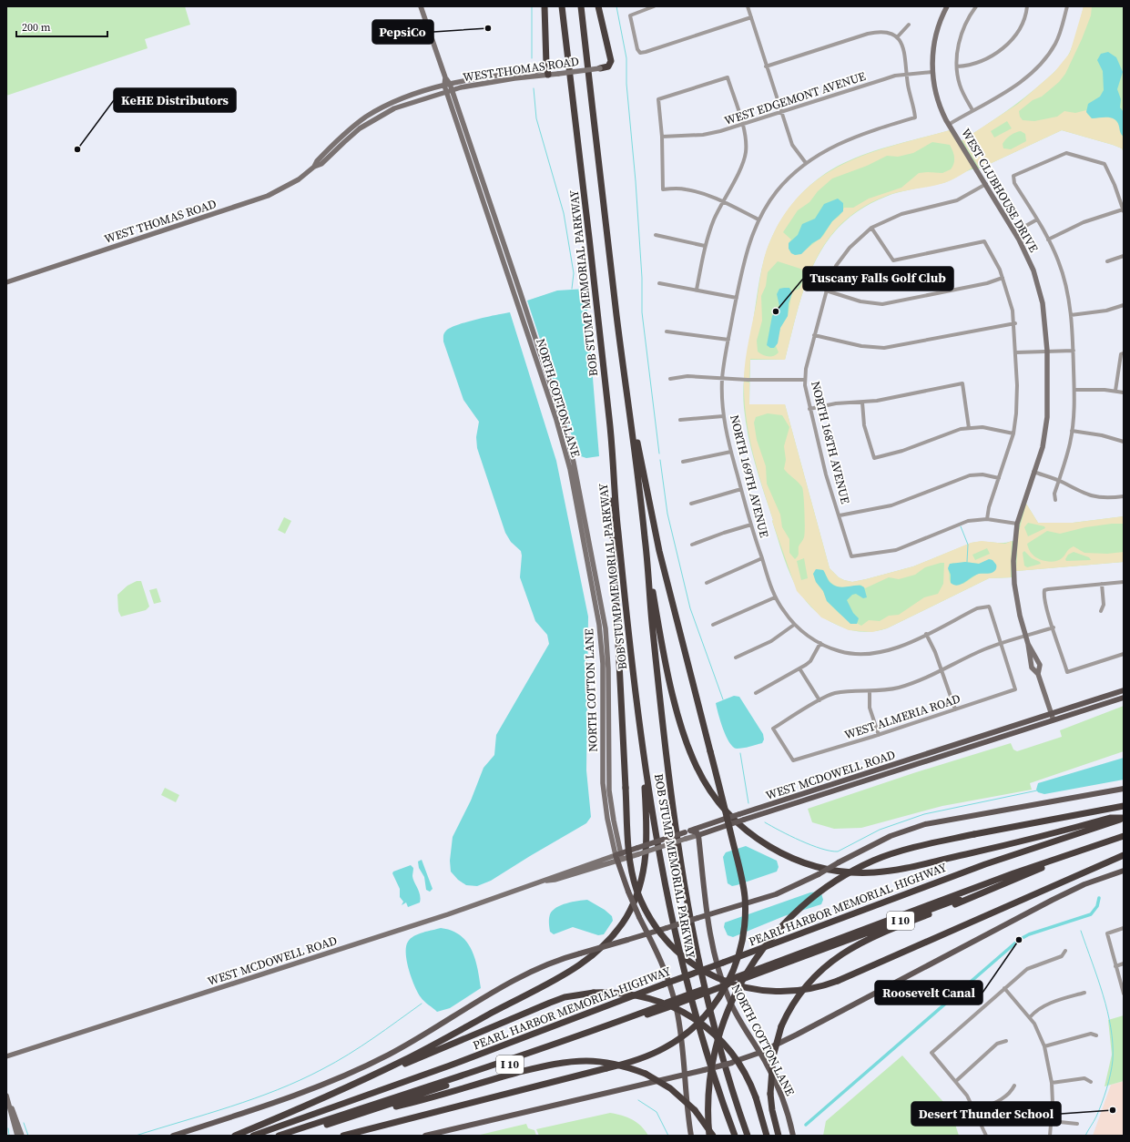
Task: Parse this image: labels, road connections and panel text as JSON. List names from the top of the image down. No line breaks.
{"streets":{"highway":["BOB STUMP MEMORIAL PARKWAY","PEARL HARBOR MEMORIAL HIGHWAY","I 10"],"main road":["WEST THOMAS ROAD","WEST CLUBHOUSE DRIVE","NORTH COTTON LANE","WEST MCDOWELL ROAD"],"street":["WEST EDGEMONT AVENUE","NORTH 168TH AVENUE","NORTH 169TH AVENUE","WEST ALMERIA ROAD"]},"crossings":[["WEST THOMAS ROAD","NORTH COTTON LANE"],["WEST EDGEMONT AVENUE","WEST CLUBHOUSE DRIVE"],["WEST EDGEMONT AVENUE","NORTH 169TH AVENUE"],["WEST CLUBHOUSE DRIVE","NORTH 168TH AVENUE"],["WEST CLUBHOUSE DRIVE","WEST MCDOWELL ROAD"],["NORTH COTTON LANE","WEST MCDOWELL ROAD"],["NORTH 169TH AVENUE","WEST ALMERIA ROAD"]],"places":["PepsiCo","KeHE Distributors","Tuscany Falls Golf Club","Roosevelt Canal","Desert Thunder School"],"scale_bar":"200 m"}
